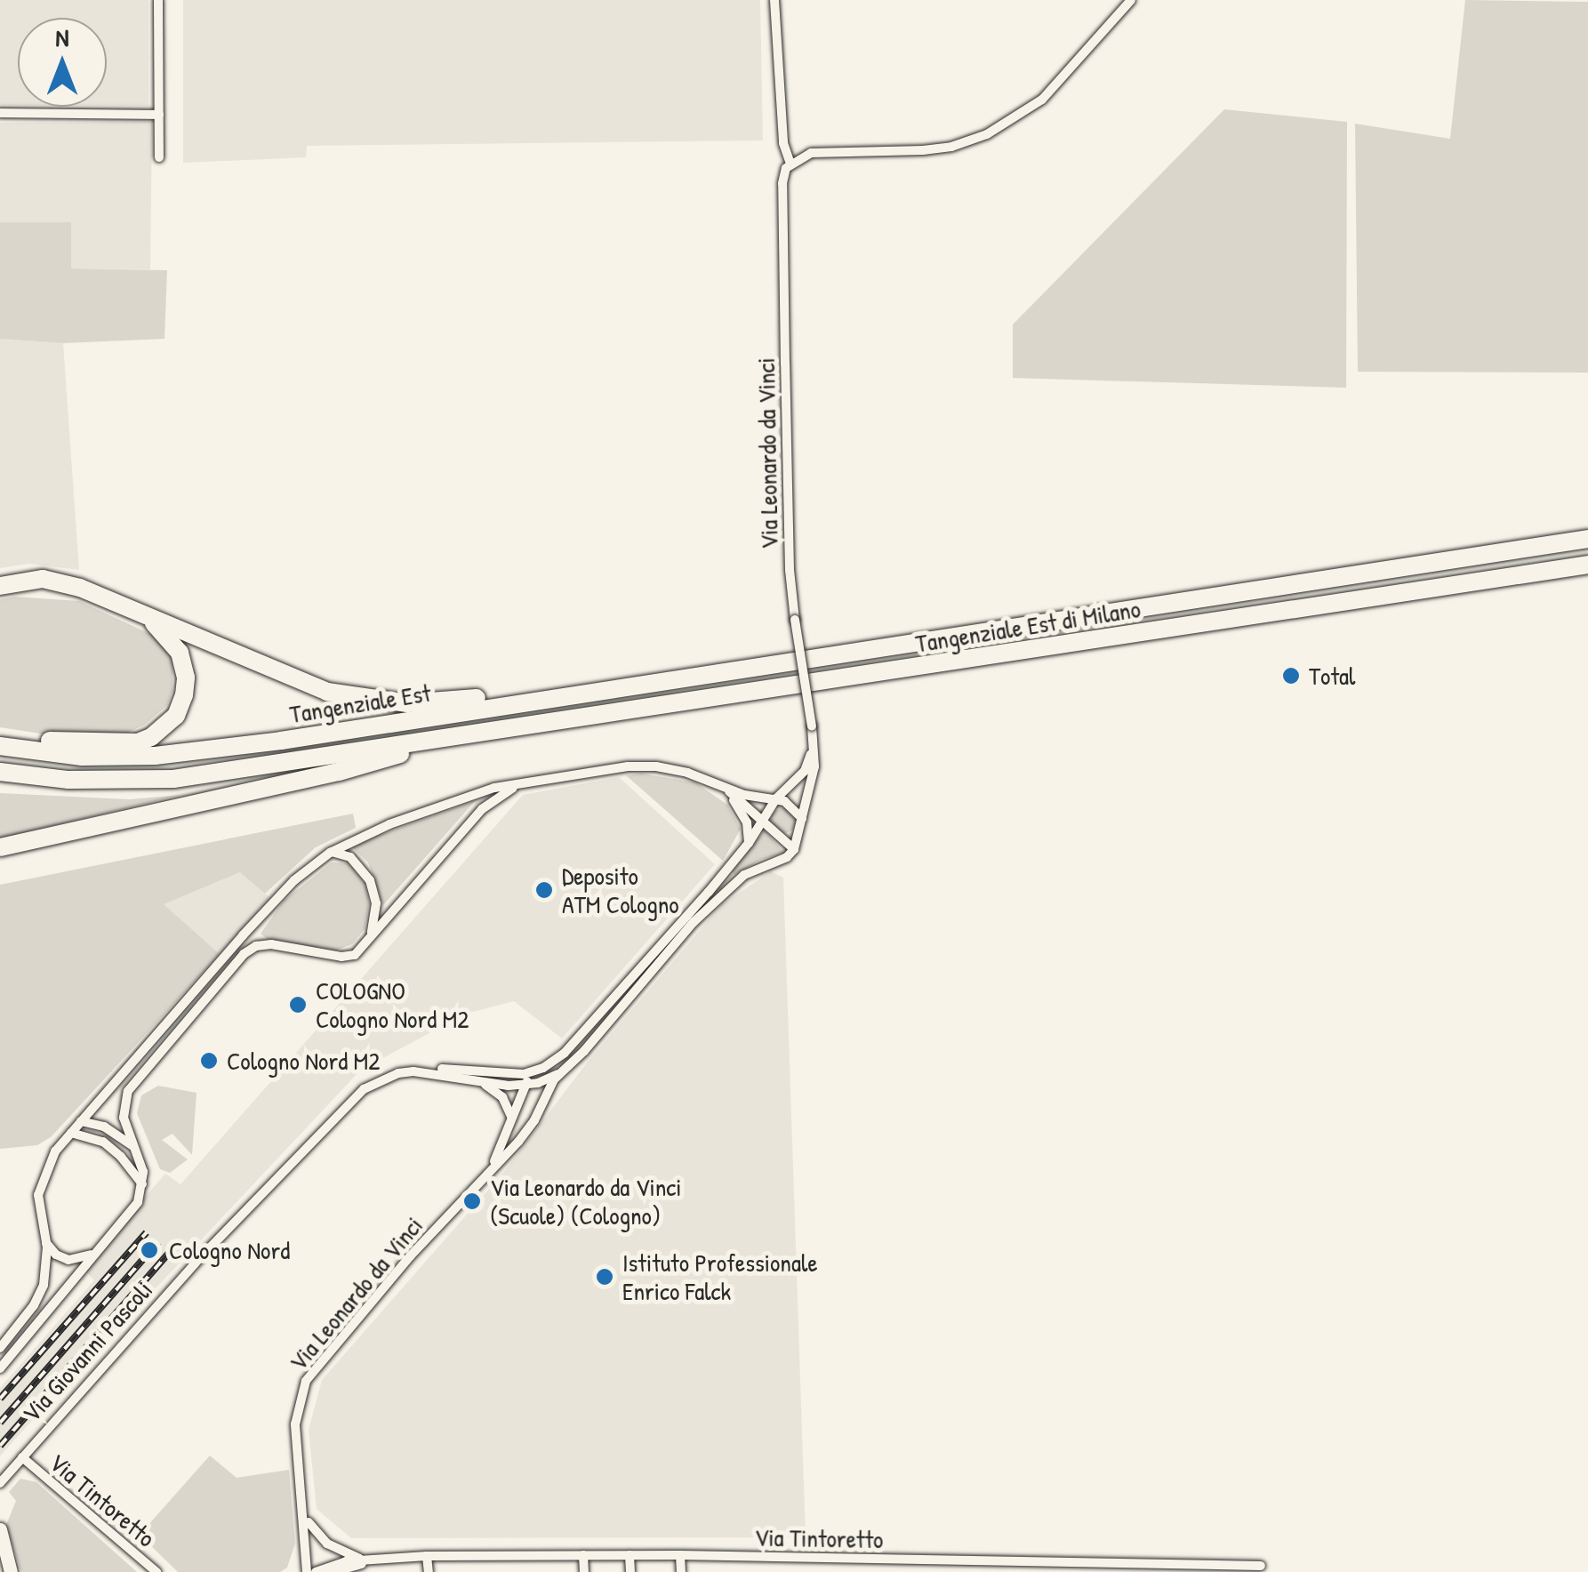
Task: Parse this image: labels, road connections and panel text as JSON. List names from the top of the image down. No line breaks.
{"streets":{"highway":["Tangenziale Est di Milano","Tangenziale Est"],"street":["Via Leonardo da Vinci","Via Giovanni Pascoli","Via Tintoretto"]},"crossings":[["Via Leonardo da Vinci","Via Giovanni Pascoli"],["Tangenziale Est di Milano","Tangenziale Est"],["Via Giovanni Pascoli","Via Tintoretto"]],"places":["Total","Deposito ATM Cologno","COLOGNO Cologno Nord M2","Cologno Nord M2","Via Leonardo da Vinci (Scuole) (Cologno)","Cologno Nord","Istituto Professionale Enrico Falck"],"north":"top"}
